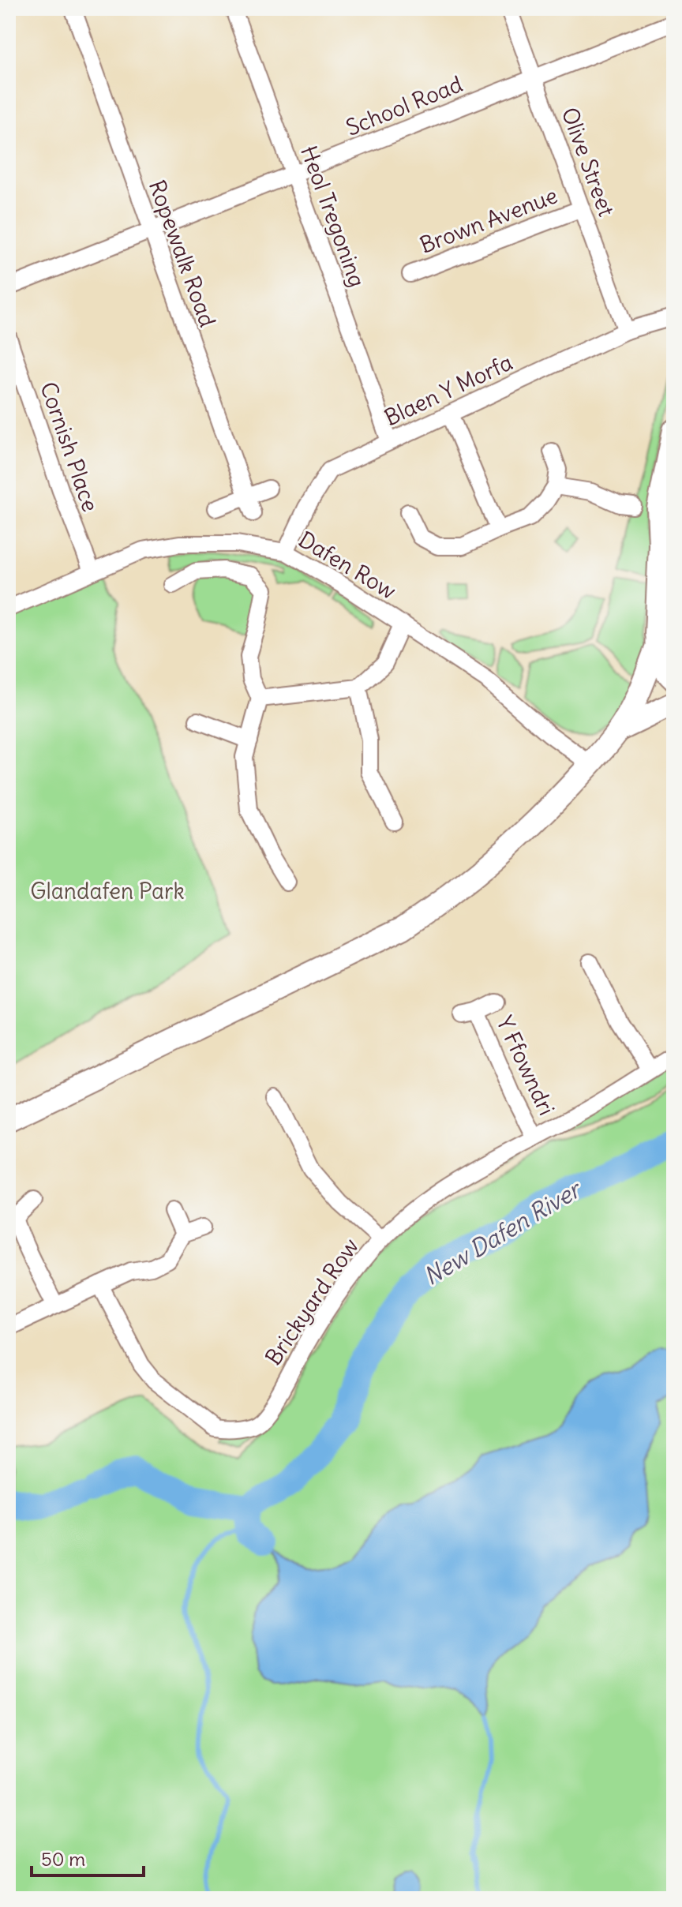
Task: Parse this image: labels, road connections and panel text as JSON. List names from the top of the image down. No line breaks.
{"streets":{"street":["School Road","Olive Street","Heol Tregoning","Brown Avenue","Ropewalk Road","Blaen Y Morfa","Cornish Place","Dafen Row","Y Ffowndri","Brickyard Row"]},"crossings":[["School Road","Olive Street"],["School Road","Heol Tregoning"],["School Road","Ropewalk Road"],["Olive Street","Brown Avenue"],["Olive Street","Blaen Y Morfa"],["Heol Tregoning","Blaen Y Morfa"],["Blaen Y Morfa","Dafen Row"],["Cornish Place","Dafen Row"],["Y Ffowndri","Brickyard Row"]],"water":["New Dafen River"],"parks":["Glandafen Park"],"scale_bar":"50 m"}
